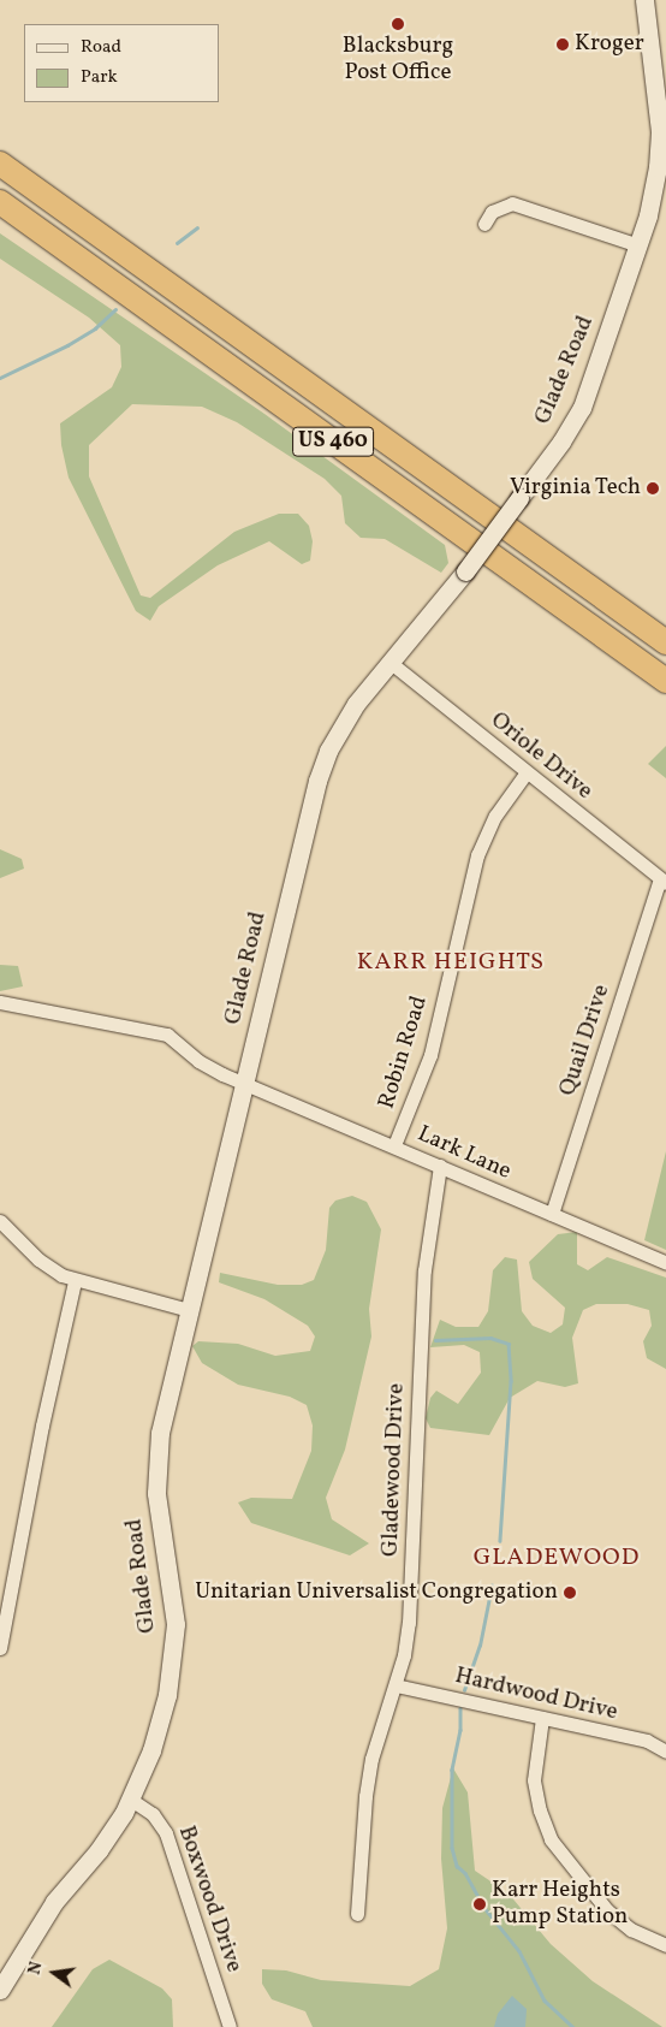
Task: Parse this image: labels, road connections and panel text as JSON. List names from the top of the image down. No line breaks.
{"streets":{"highway":["US 460"],"street":["Glade Road","Oriole Drive","Quail Drive","Robin Road","Lark Lane","Gladewood Drive","Hardwood Drive","Boxwood Drive"]},"crossings":[["Glade Road","Oriole Drive"],["Glade Road","Lark Lane"],["Glade Road","Boxwood Drive"],["Oriole Drive","Quail Drive"],["Oriole Drive","Robin Road"],["Quail Drive","Lark Lane"],["Robin Road","Lark Lane"],["Lark Lane","Gladewood Drive"],["Gladewood Drive","Hardwood Drive"]],"districts":["KARR HEIGHTS","GLADEWOOD"],"places":["Blacksburg Post Office","Kroger","Virginia Tech","Unitarian Universalist Congregation","Karr Heights Pump Station"],"legend":["Road","Park"],"north":"left"}
